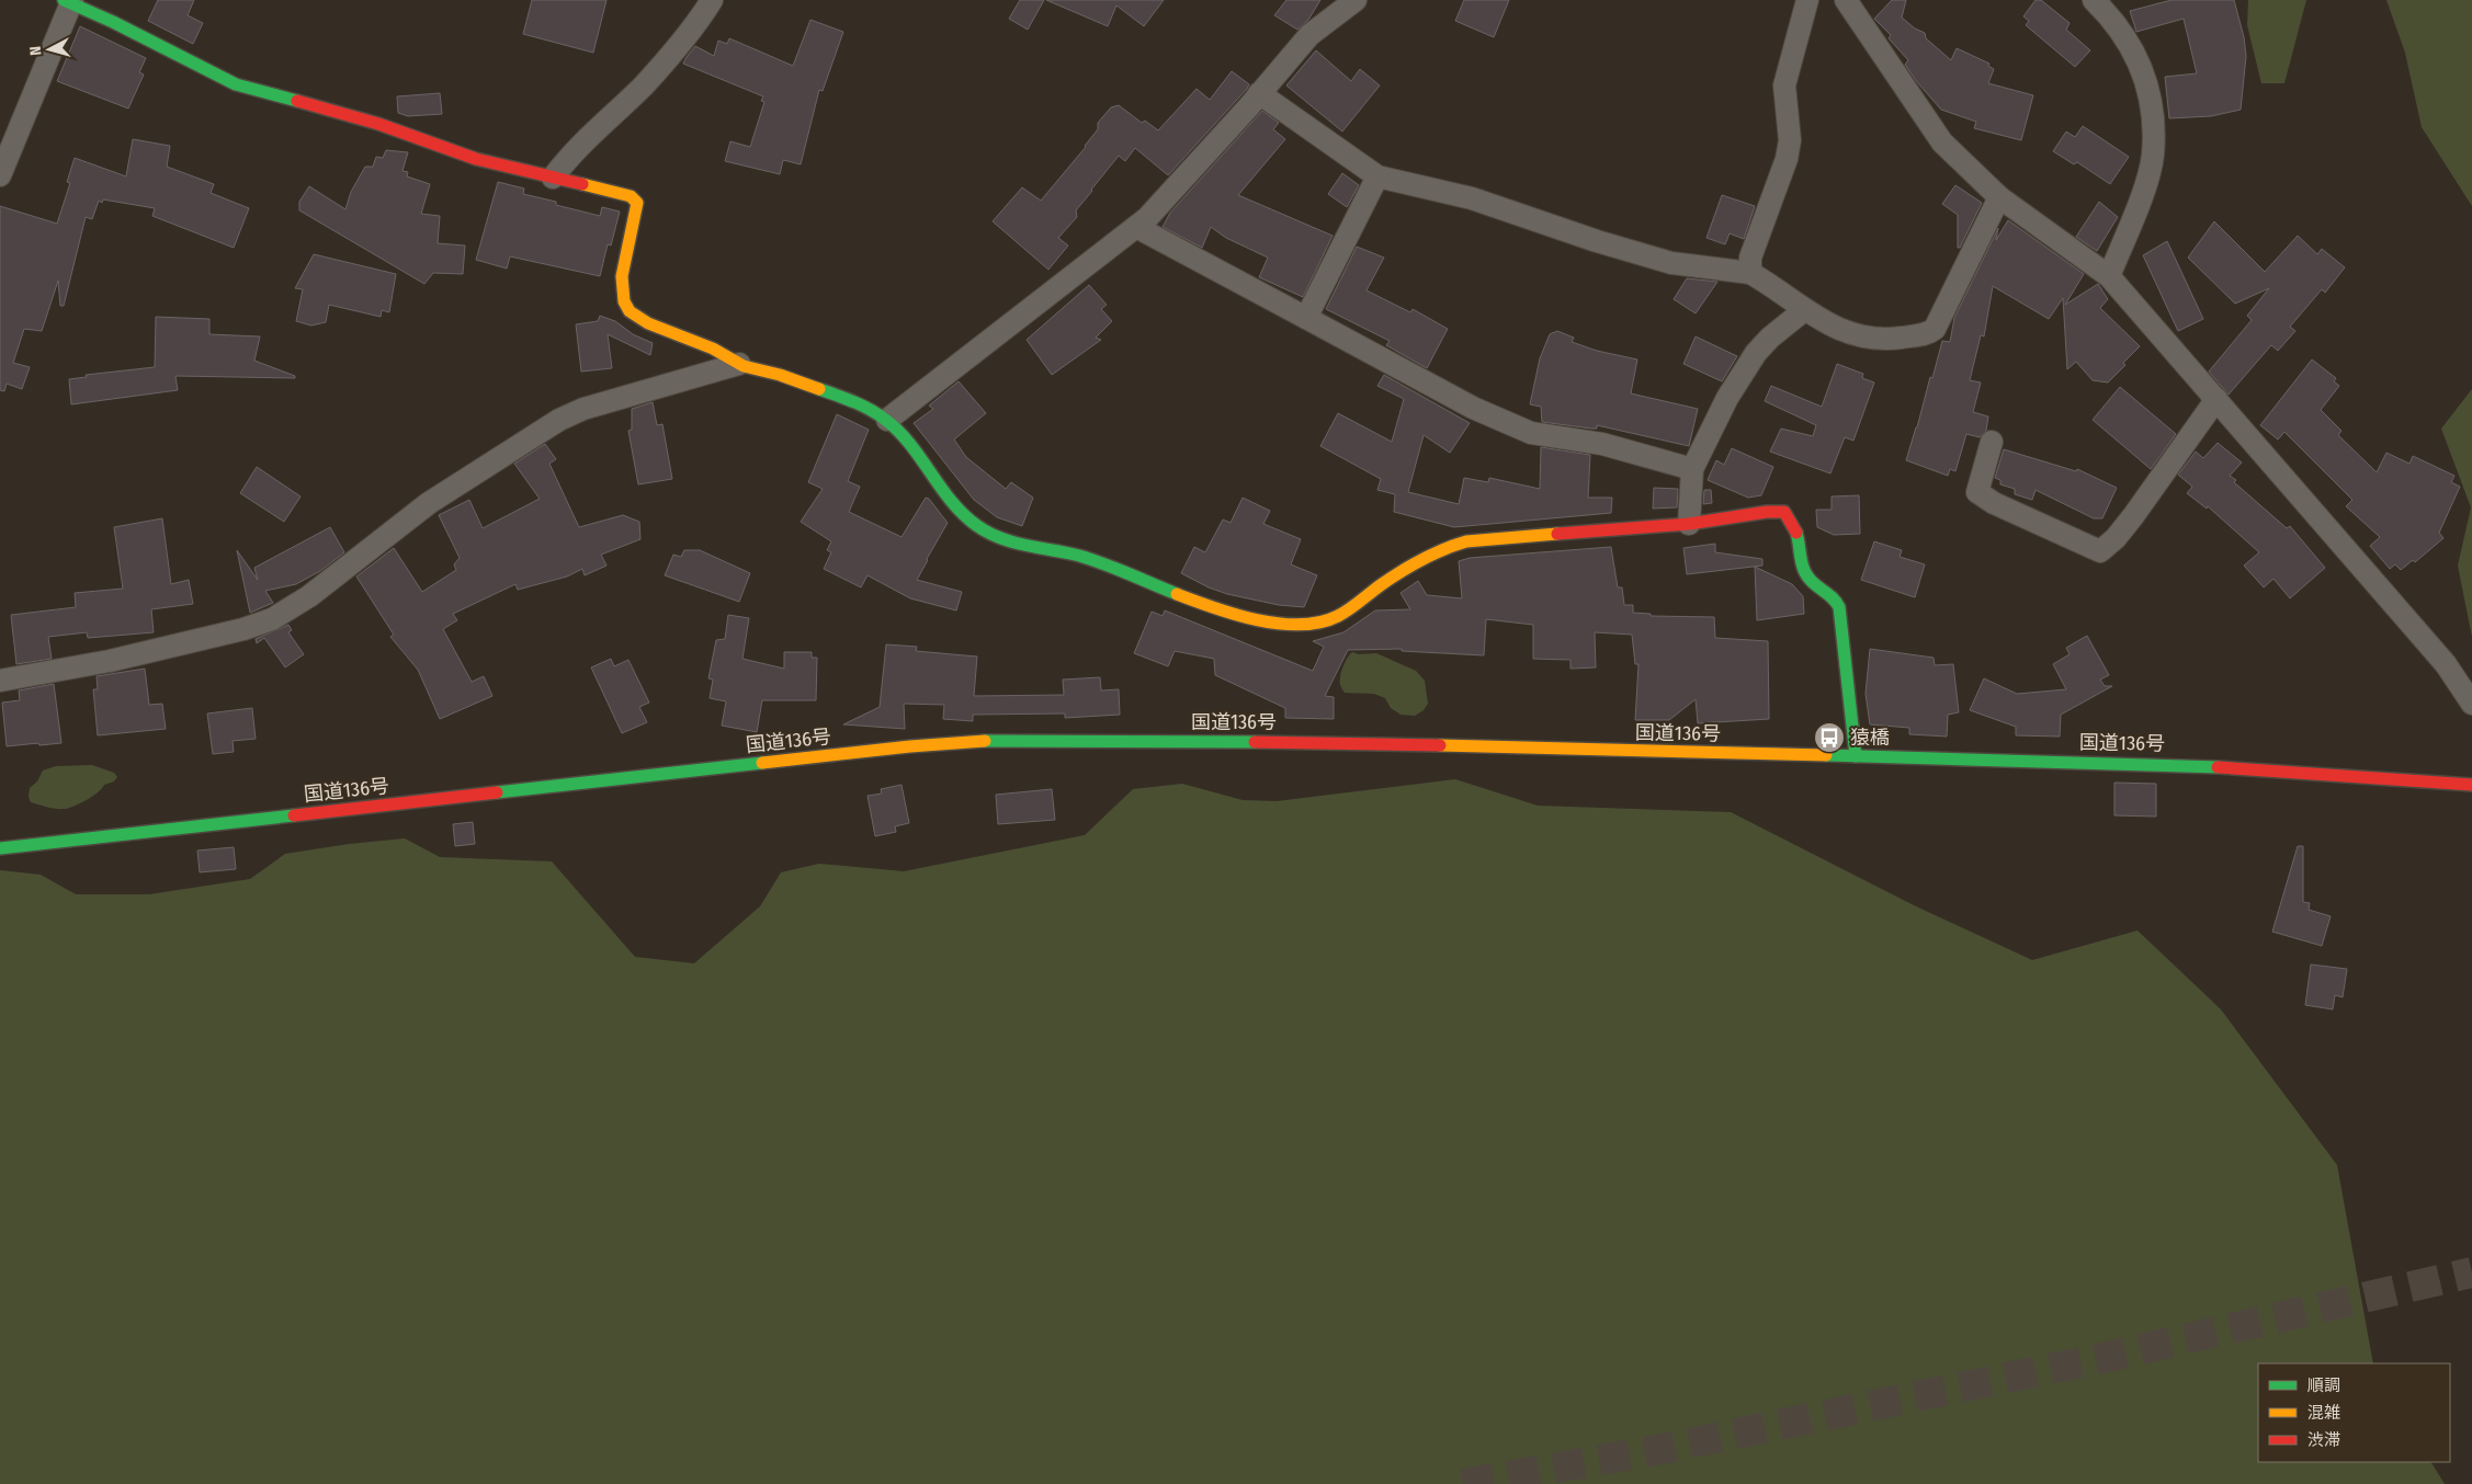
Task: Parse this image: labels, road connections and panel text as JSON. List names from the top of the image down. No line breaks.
{"streets":{"main road":["国道136号"]},"places":{"bus stop":["猿橋"]},"legend":["順調","混雑","渋滞"],"north":"left"}
